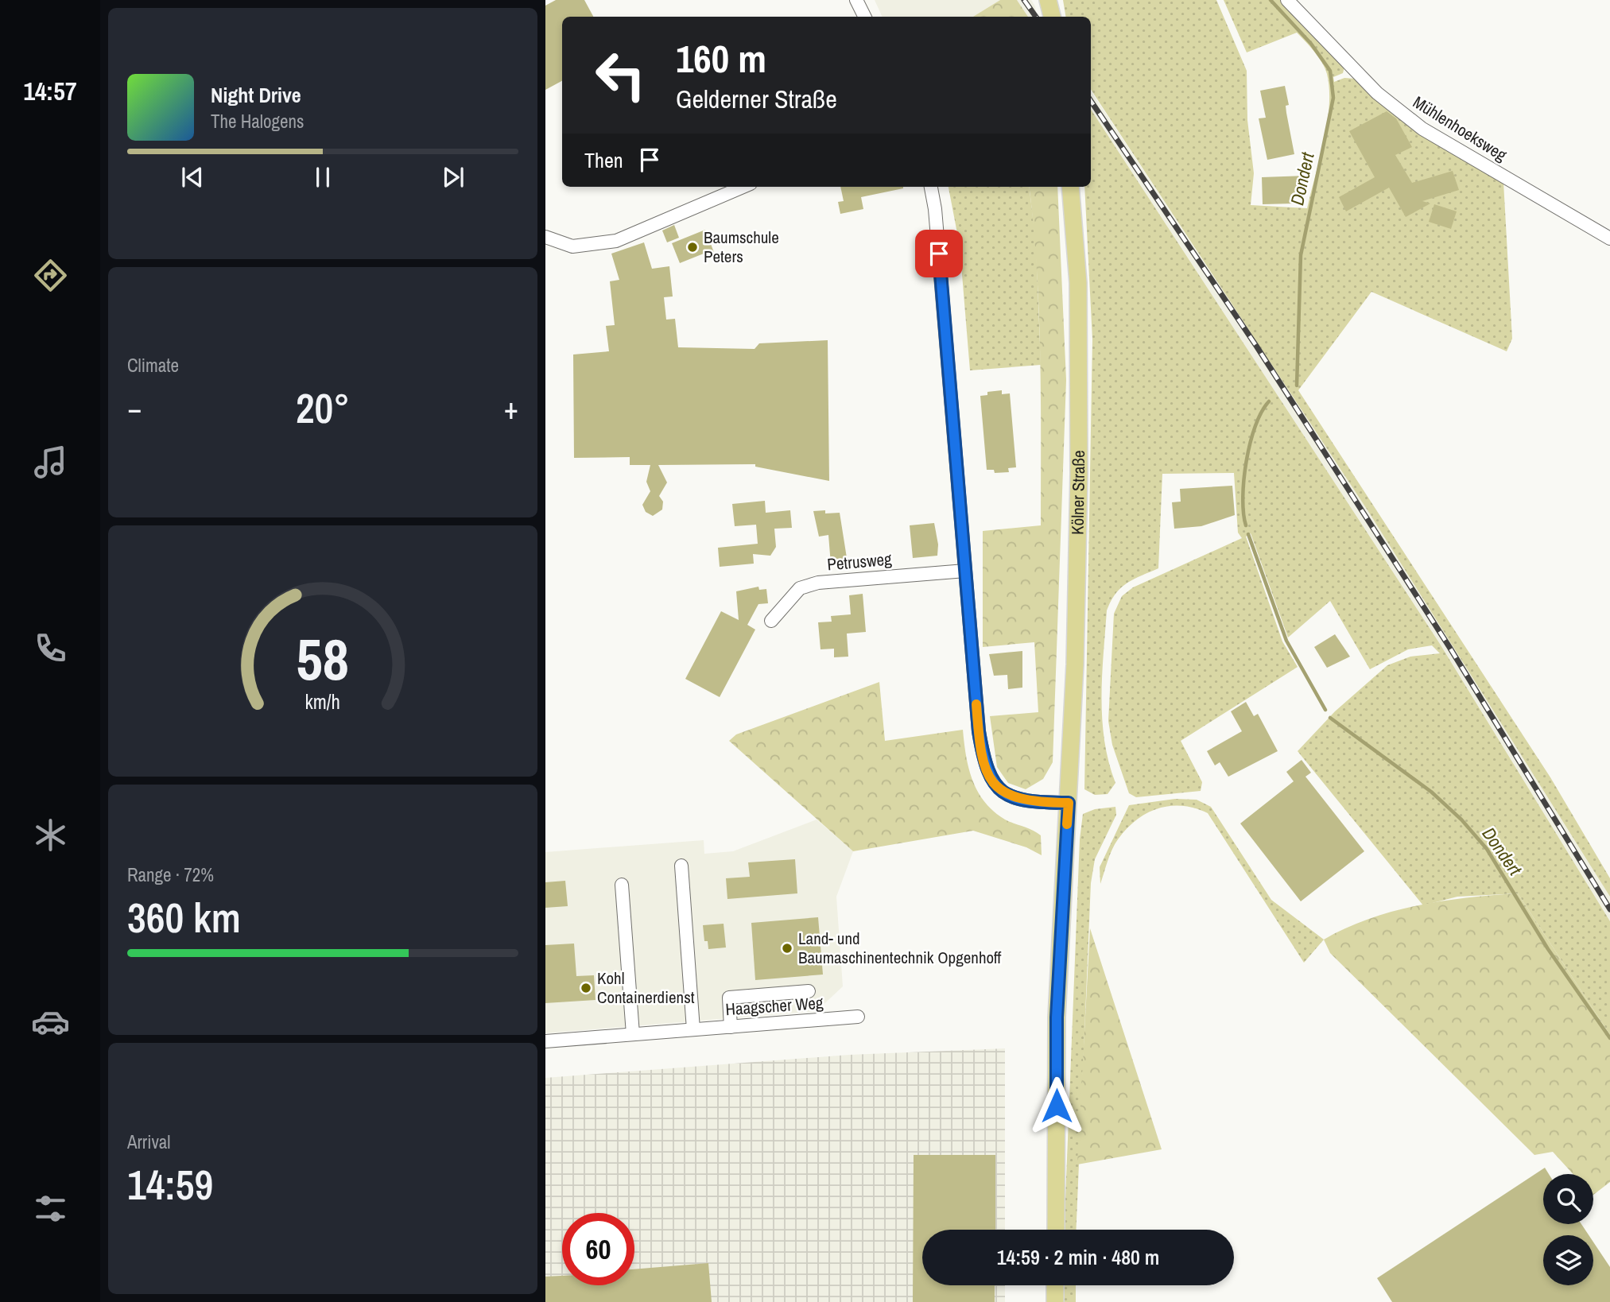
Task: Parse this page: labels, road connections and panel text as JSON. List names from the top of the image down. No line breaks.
{"streets":{"main road":["Kölner Straße"],"street":["Mühlenhoeksweg","Petrusweg","Haagscher Weg"]},"water":["Dondert"],"places":["Baumschule Peters","Land- und Baumaschinentechnik Opgenhoff","Kohl Containerdienst"],"page":{"tabs":"14:57","turn":["160 m","Gelderner Straße"],"song":["Night Drive","The Halogens"],"then":"Then","tile":["Climate",["Range · 72%","360 km"],["Arrival","14:59"]],"heat":["−","20°","+"],"limit":"60","trip":"14:59 · 2 min · 480 m","gauge":["58","km/h"]}}
